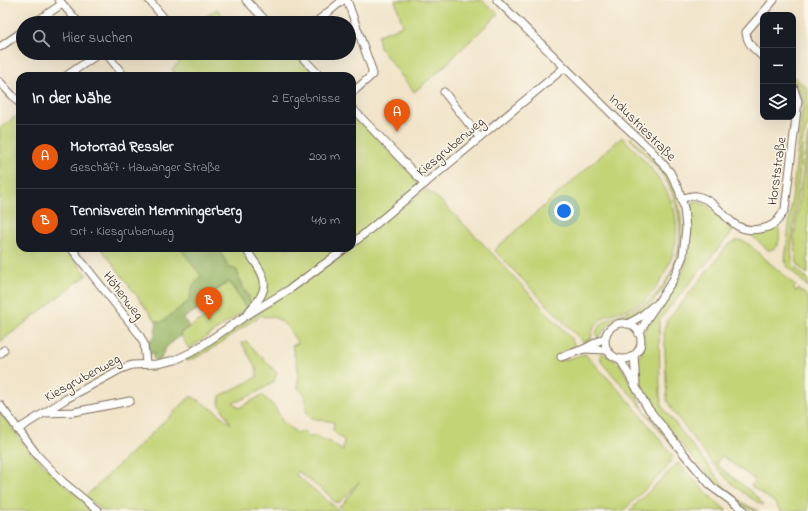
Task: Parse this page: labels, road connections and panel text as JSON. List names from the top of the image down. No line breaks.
{"streets":{"street":["Industriestraße","Kiesgrubenweg","Horststraße","Höhenweg"]},"crossings":[["Industriestraße","Kiesgrubenweg"],["Industriestraße","Horststraße"],["Kiesgrubenweg","Höhenweg"]],"page":{"map_buttons":["+","−"],"search":"Hier suchen","heading":["In der Nähe","2 Ergebnisse"],"pins":["A","B"],"list":[{"mark":"A","name":"Motorrad Ressler","note":"Geschäft · Hawanger Straße","value":"200 m"},{"mark":"B","name":"Tennisverein Memmingerberg","note":"Ort · Kiesgrubenweg","value":"410 m"}]}}
